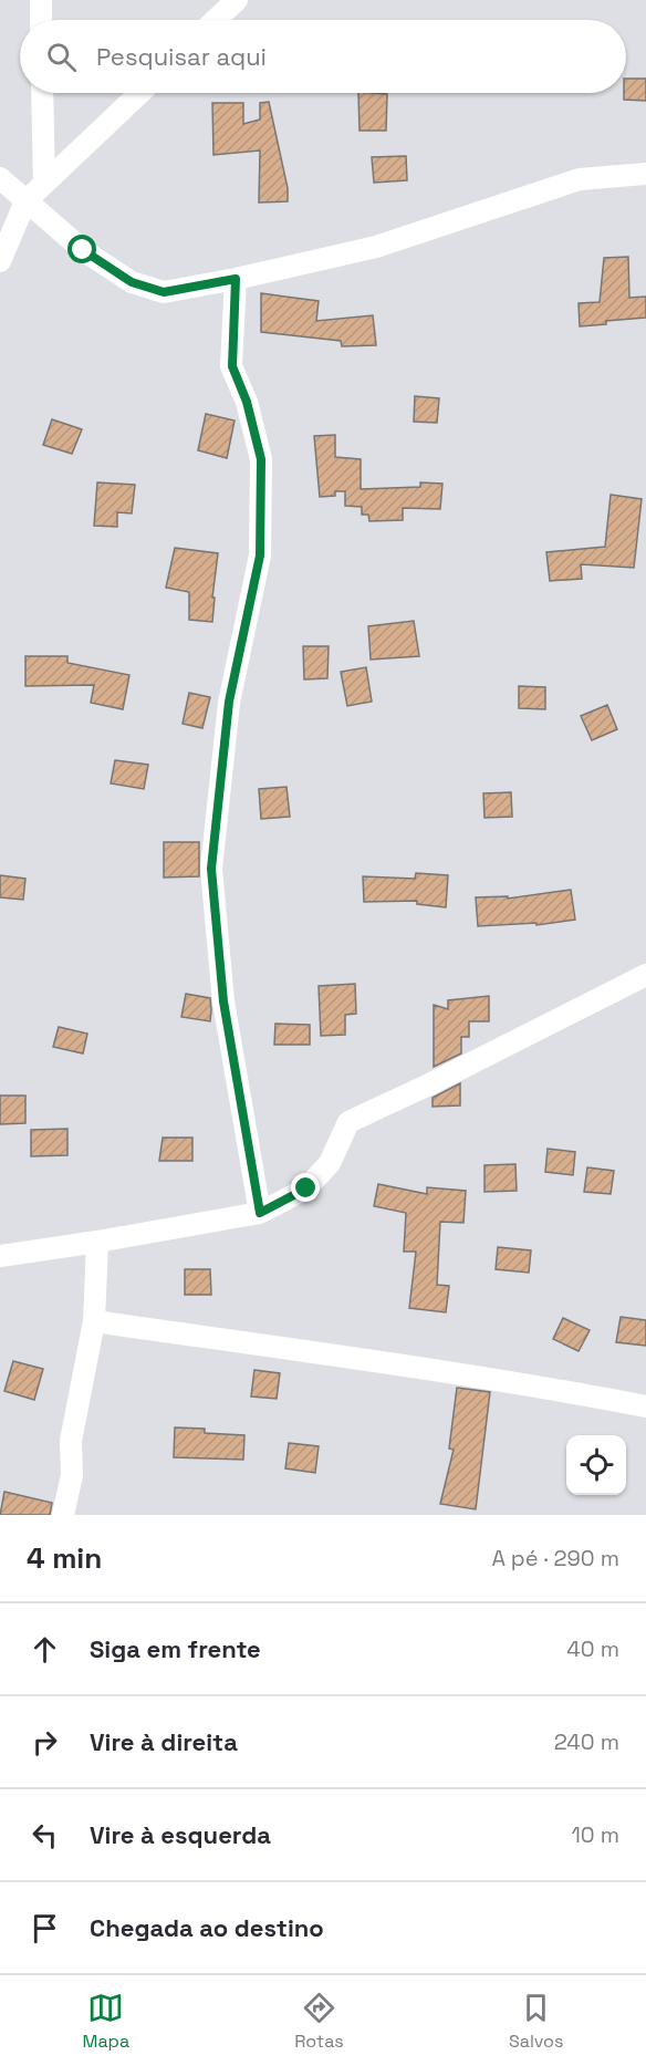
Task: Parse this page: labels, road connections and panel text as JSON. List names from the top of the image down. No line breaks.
{"page":{"search":"Pesquisar aqui","heading":["4 min","A pé · 290 m"],"list":[["Siga em frente","40 m"],["Vire à direita","240 m"],["Vire à esquerda","10 m"],"Chegada ao destino"],"nav":["Mapa","Rotas","Salvos"]}}
